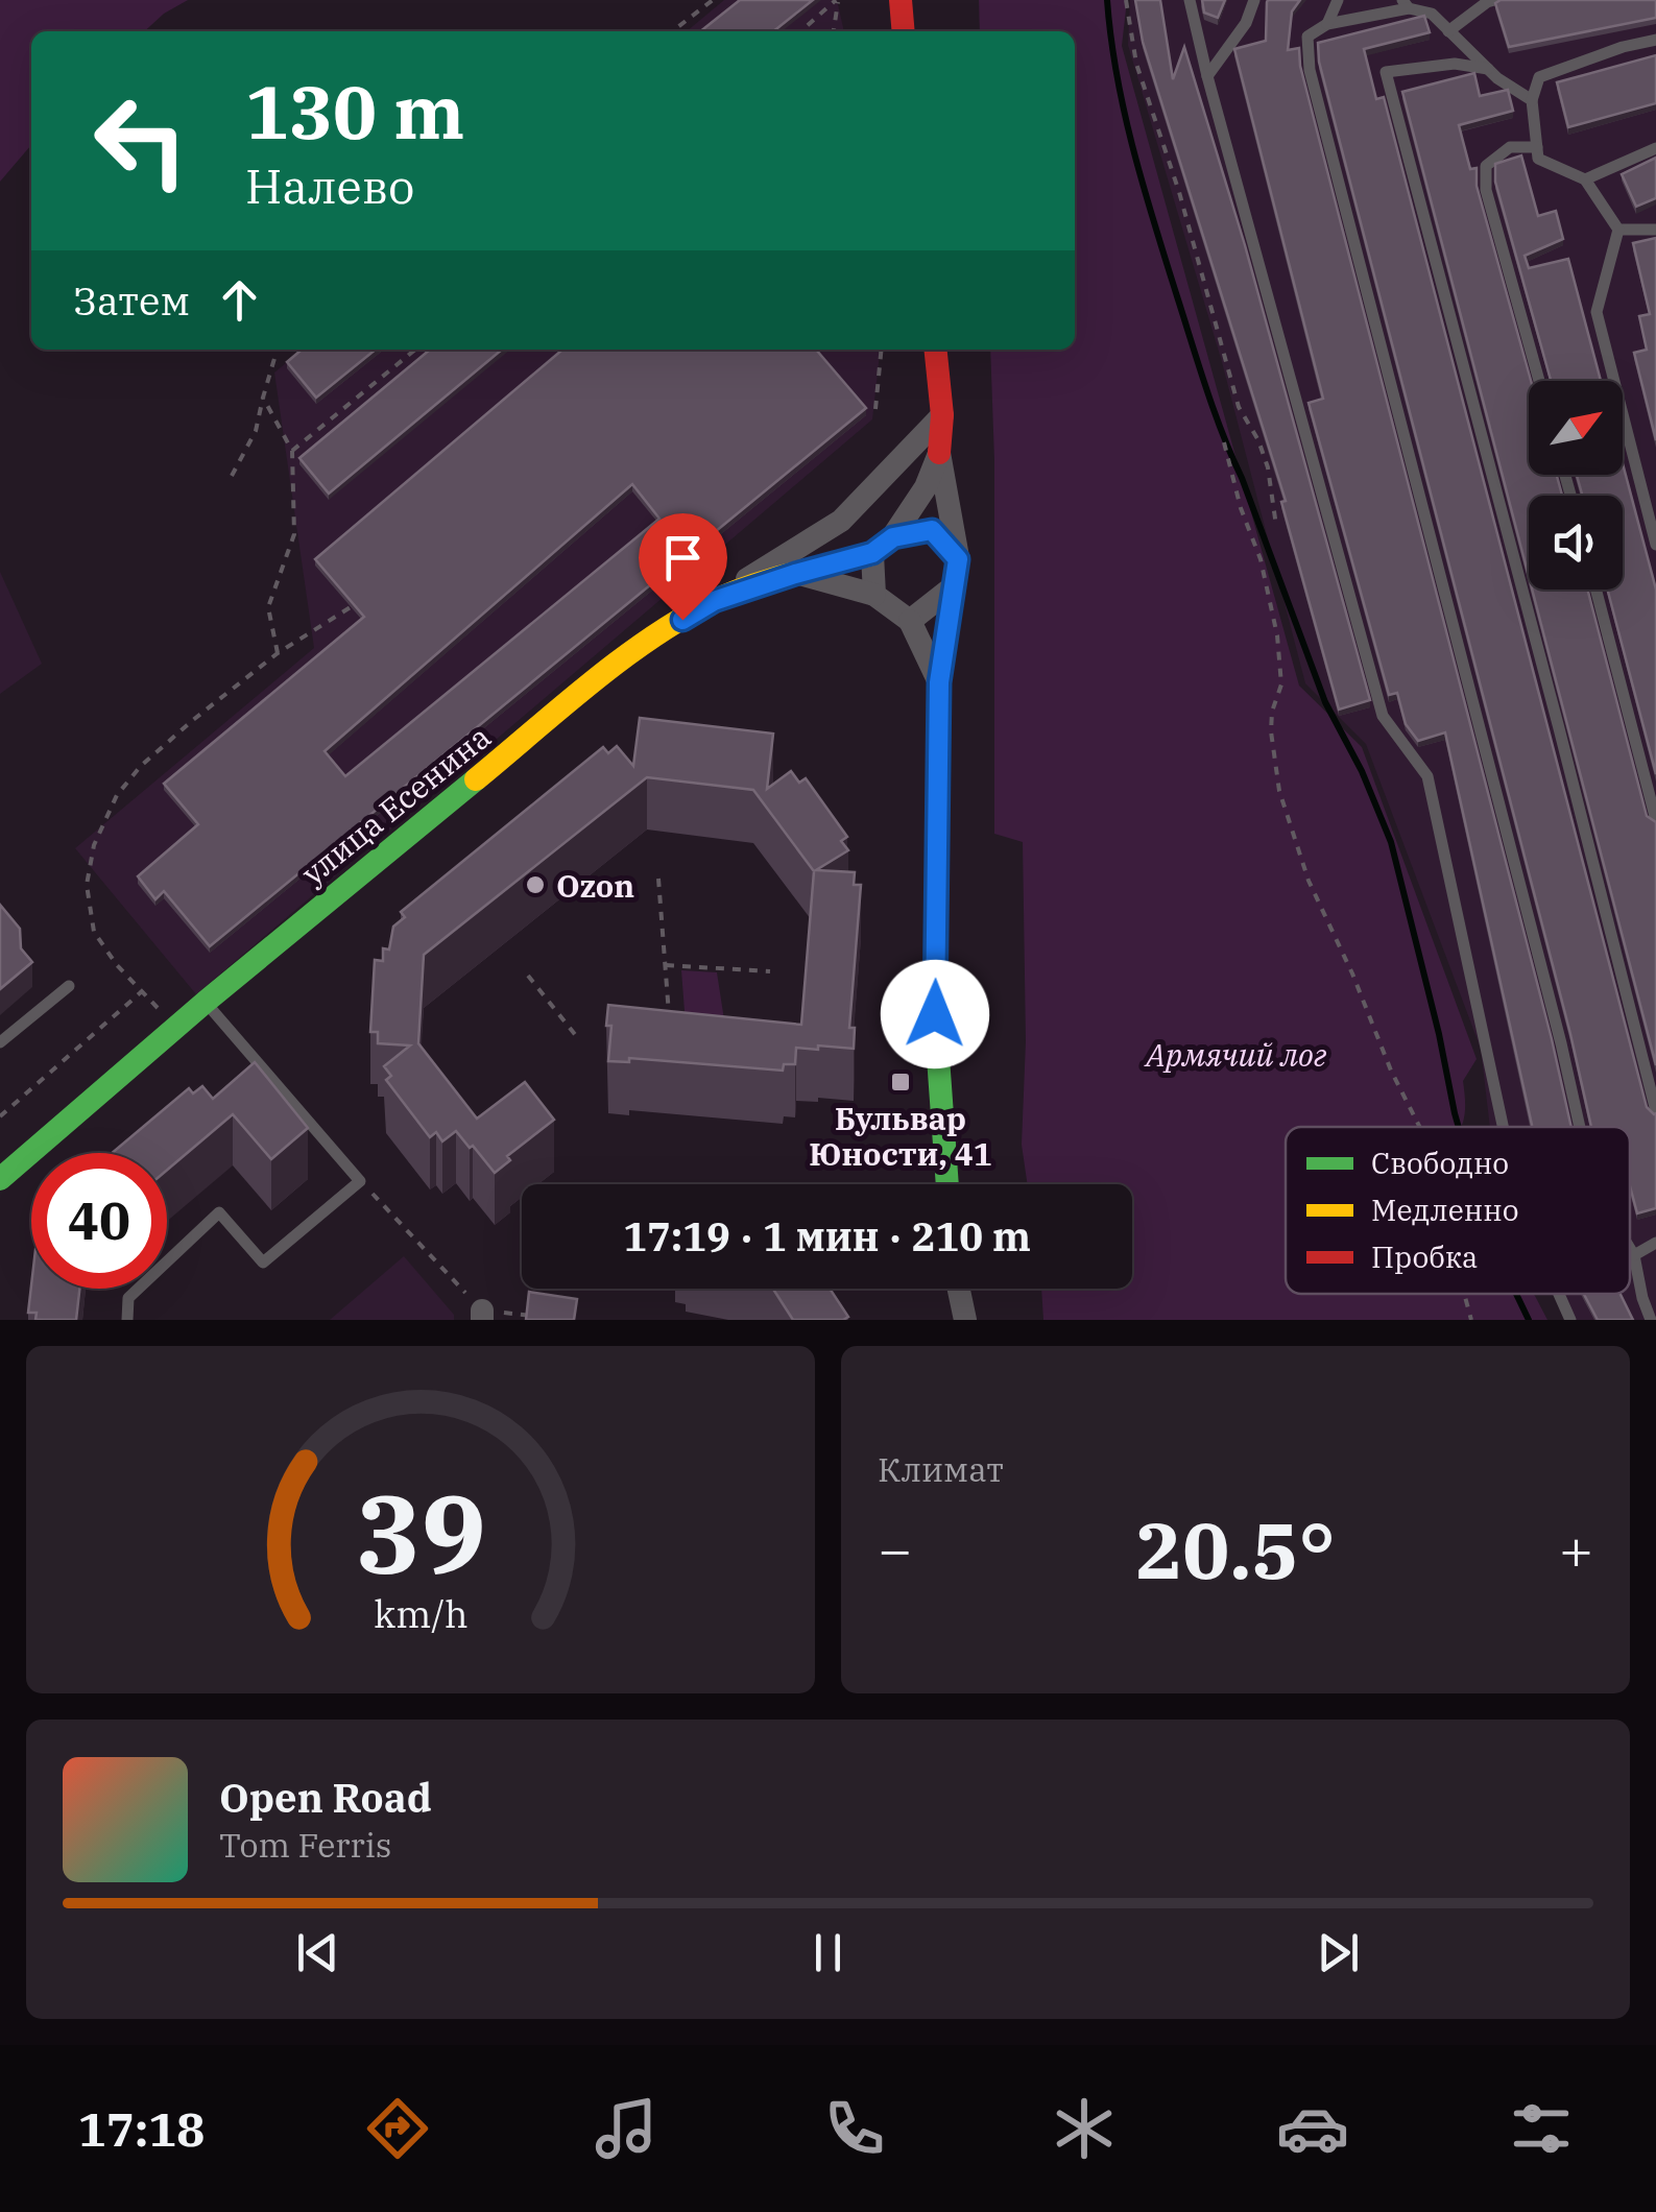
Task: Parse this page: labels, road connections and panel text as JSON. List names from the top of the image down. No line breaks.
{"streets":{"street":["улица Есенина"]},"parks":["Армячий лог"],"places":{"other":["Ozon"],"transit":["Бульвар Юности, 41"]},"legend":["Свободно","Медленно","Пробка"],"north":"top right","page":{"turn":["130 m","Налево"],"then":"Затем","limit":"40","trip":"17:19 · 1 мин · 210 m","tile":"Климат","heat":["−","20.5°","+"],"song":["Open Road","Tom Ferris"],"tabs":"17:18","gauge":["39","km/h"]}}
